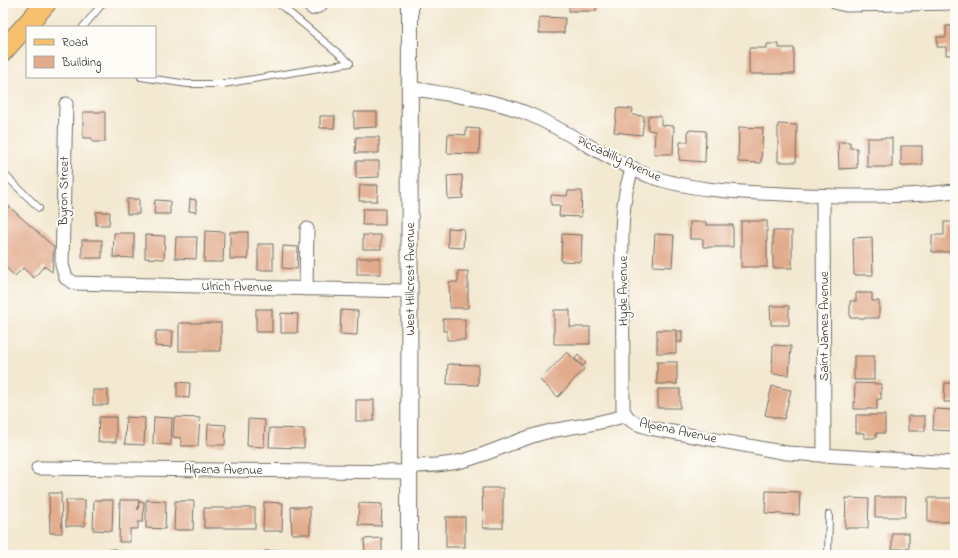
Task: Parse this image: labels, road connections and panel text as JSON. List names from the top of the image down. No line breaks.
{"streets":{"street":["Piccadilly Avenue","Byron Street","West Hillcrest Avenue","Ulrich Avenue","Hyde Avenue","Saint James Avenue","Alpena Avenue"]},"crossings":[["Piccadilly Avenue","West Hillcrest Avenue"],["Piccadilly Avenue","Hyde Avenue"],["Piccadilly Avenue","Saint James Avenue"],["Byron Street","Ulrich Avenue"],["West Hillcrest Avenue","Ulrich Avenue"],["West Hillcrest Avenue","Alpena Avenue"],["Hyde Avenue","Alpena Avenue"],["Saint James Avenue","Alpena Avenue"]],"legend":["Road","Building"]}
